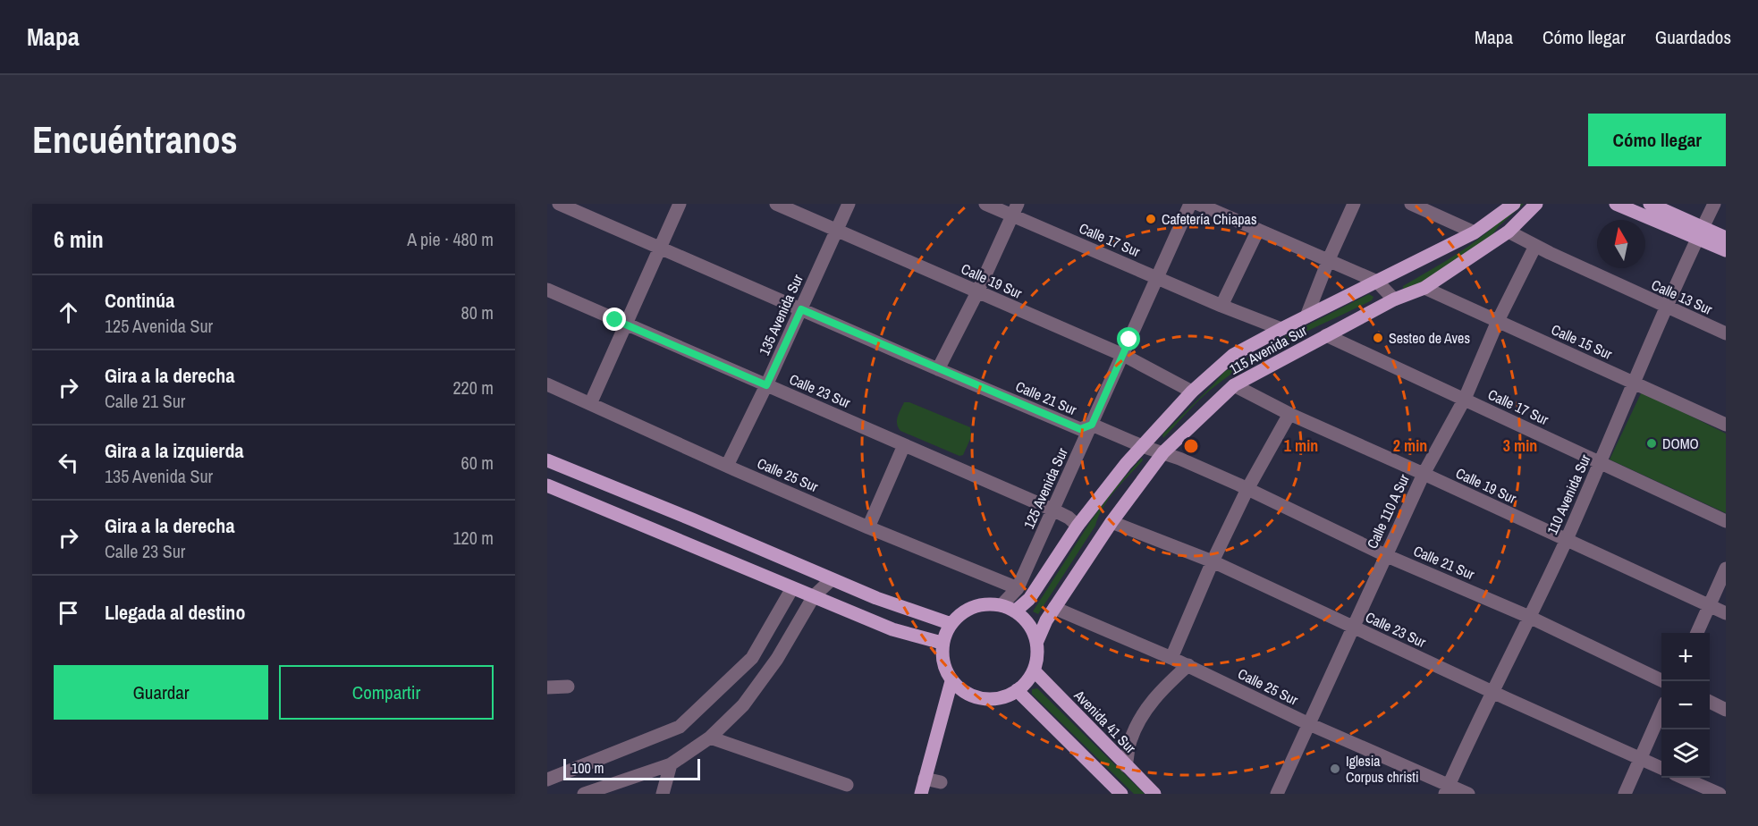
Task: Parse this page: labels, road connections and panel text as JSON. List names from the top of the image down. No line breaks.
{"streets":{"main road":["115 Avenida Sur","Avenida 41 Sur"],"street":["Calle 17 Sur","Calle 19 Sur","Calle 13 Sur","135 Avenida Sur","Calle 15 Sur","Calle 23 Sur","Calle 21 Sur","Calle 25 Sur","125 Avenida Sur","110 Avenida Sur","Calle 110 A Sur"]},"crossings":[["Calle 17 Sur","115 Avenida Sur"],["Calle 17 Sur","125 Avenida Sur"],["Calle 17 Sur","110 Avenida Sur"],["Calle 17 Sur","Calle 110 A Sur"],["Calle 19 Sur","135 Avenida Sur"],["Calle 19 Sur","115 Avenida Sur"],["Calle 19 Sur","125 Avenida Sur"],["Calle 19 Sur","110 Avenida Sur"],["Calle 19 Sur","Calle 110 A Sur"],["Calle 13 Sur","115 Avenida Sur"],["Calle 13 Sur","110 Avenida Sur"],["Calle 13 Sur","Calle 110 A Sur"],["135 Avenida Sur","Calle 23 Sur"],["135 Avenida Sur","Calle 21 Sur"],["135 Avenida Sur","Calle 25 Sur"],["Calle 15 Sur","115 Avenida Sur"],["Calle 15 Sur","110 Avenida Sur"],["Calle 15 Sur","Calle 110 A Sur"],["115 Avenida Sur","Calle 23 Sur"],["115 Avenida Sur","Calle 21 Sur"],["115 Avenida Sur","Calle 25 Sur"],["115 Avenida Sur","125 Avenida Sur"],["115 Avenida Sur","Avenida 41 Sur"],["Calle 23 Sur","125 Avenida Sur"],["Calle 23 Sur","110 Avenida Sur"],["Calle 23 Sur","Calle 110 A Sur"],["Calle 21 Sur","125 Avenida Sur"],["Calle 21 Sur","110 Avenida Sur"],["Calle 21 Sur","Calle 110 A Sur"],["Calle 25 Sur","125 Avenida Sur"],["Calle 25 Sur","110 Avenida Sur"],["Calle 25 Sur","Calle 110 A Sur"],["125 Avenida Sur","Avenida 41 Sur"]],"places":["Cafetería Chiapas","Sesteo de Aves","DOMO","Iglesia Corpus christi"],"scale_bar":"100 m","north":"top","page":{"header":"Mapa","nav":["Mapa","Cómo llegar","Guardados"],"buttons":["Cómo llegar",["Guardar","Compartir"]],"title":"Encuéntranos","heading":["6 min","A pie · 480 m"],"list":[["Continúa","125 Avenida Sur","80 m"],["Gira a la derecha","Calle 21 Sur","220 m"],["Gira a la izquierda","135 Avenida Sur","60 m"],["Gira a la derecha","Calle 23 Sur","120 m"],"Llegada al destino"],"map_buttons":["+","−"],"scale":"100 m"},"rings":["1 min","2 min","3 min"]}
